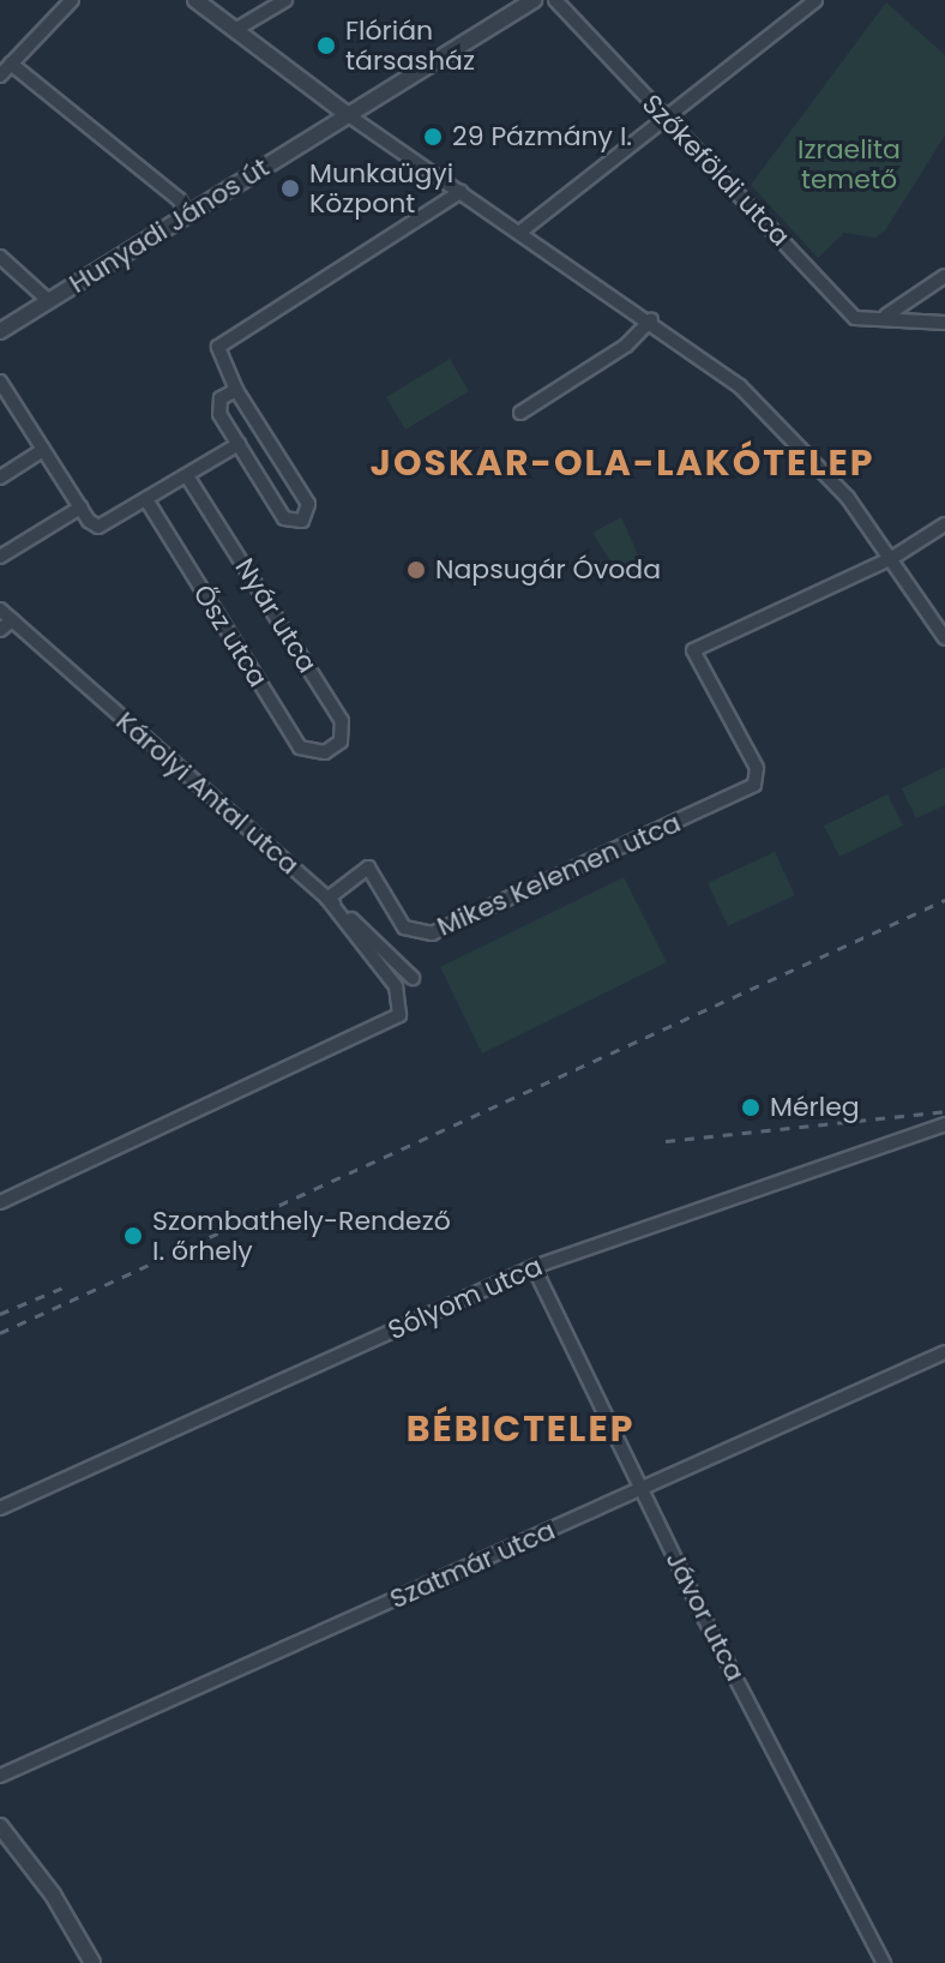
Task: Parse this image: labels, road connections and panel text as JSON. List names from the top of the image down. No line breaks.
{"streets":{"street":["Szőkeföldi utca","Hunyadi János út","Nyár utca","Ősz utca","Károlyi Antal utca","Mikes Kelemen utca","Sólyom utca","Szatmár utca","Jávor utca"]},"crossings":[["Nyár utca","Ősz utca"],["Károlyi Antal utca","Mikes Kelemen utca"],["Sólyom utca","Jávor utca"],["Szatmár utca","Jávor utca"]],"districts":["JOSKAR-OLA-LAKÓTELEP","BÉBICTELEP"],"parks":["Izraelita temető"],"places":["Flórián társasház","29 Pázmány I.","Munkaügyi Központ","Napsugár Óvoda","Mérleg","Szombathely-Rendező I. őrhely"]}
